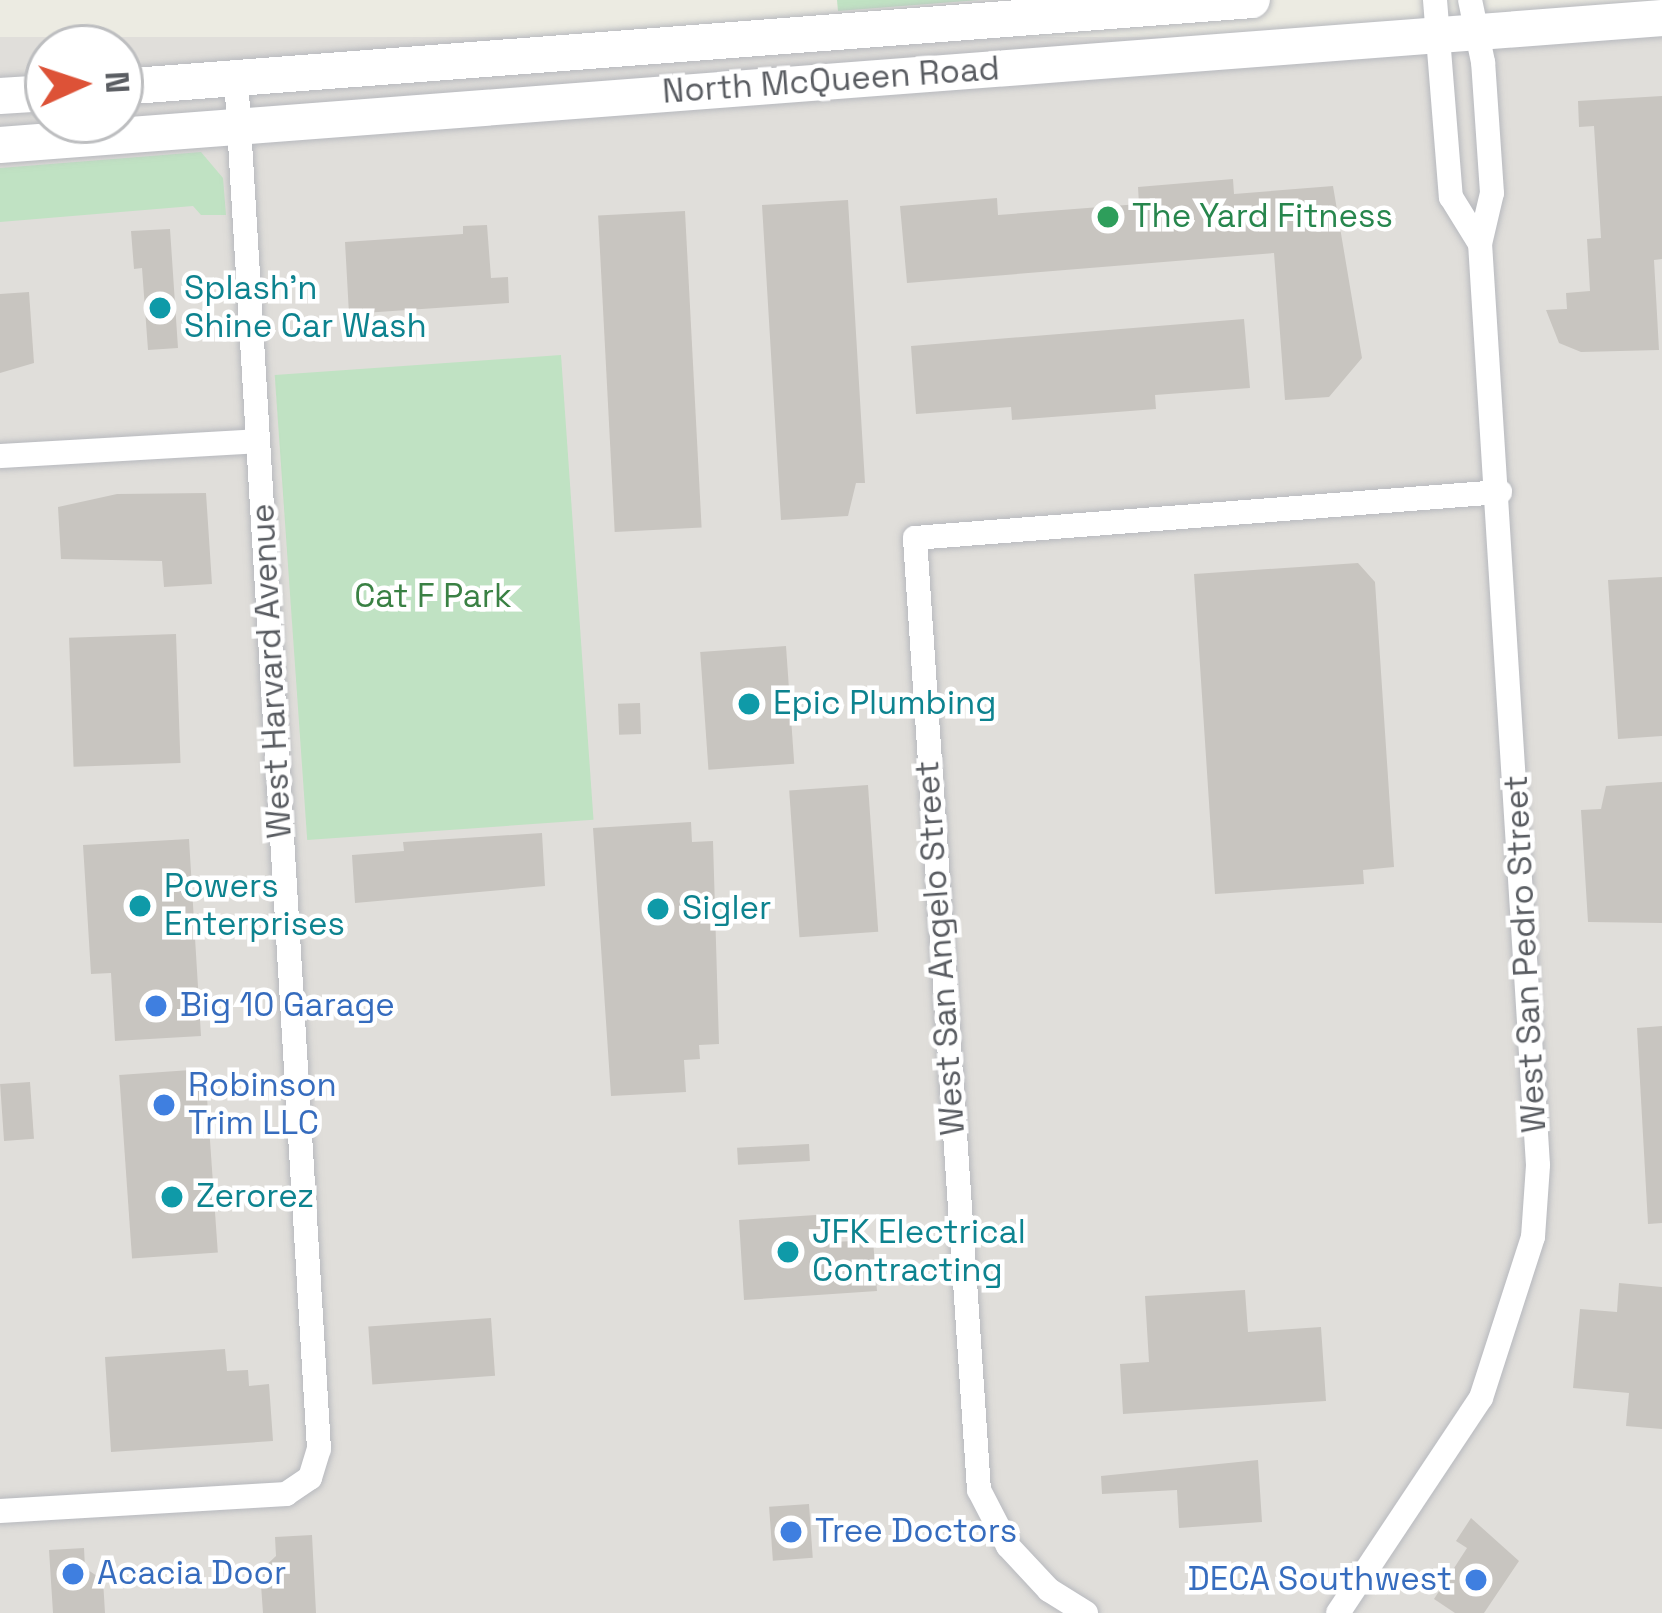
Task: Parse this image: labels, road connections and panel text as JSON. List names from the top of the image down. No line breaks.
{"streets":{"main road":["North McQueen Road"],"street":["West Harvard Avenue","West San Angelo Street","West San Pedro Street"]},"crossings":[["North McQueen Road","West Harvard Avenue"],["North McQueen Road","West San Pedro Street"],["West San Angelo Street","West San Pedro Street"]],"parks":["Cat F Park"],"places":["The Yard Fitness","Splash'n Shine Car Wash","Epic Plumbing","Powers Enterprises","Sigler","Big 10 Garage","Robinson Trim LLC","Zerorez","JFK Electrical Contracting","Tree Doctors","Acacia Door","DECA Southwest"],"north":"right"}
